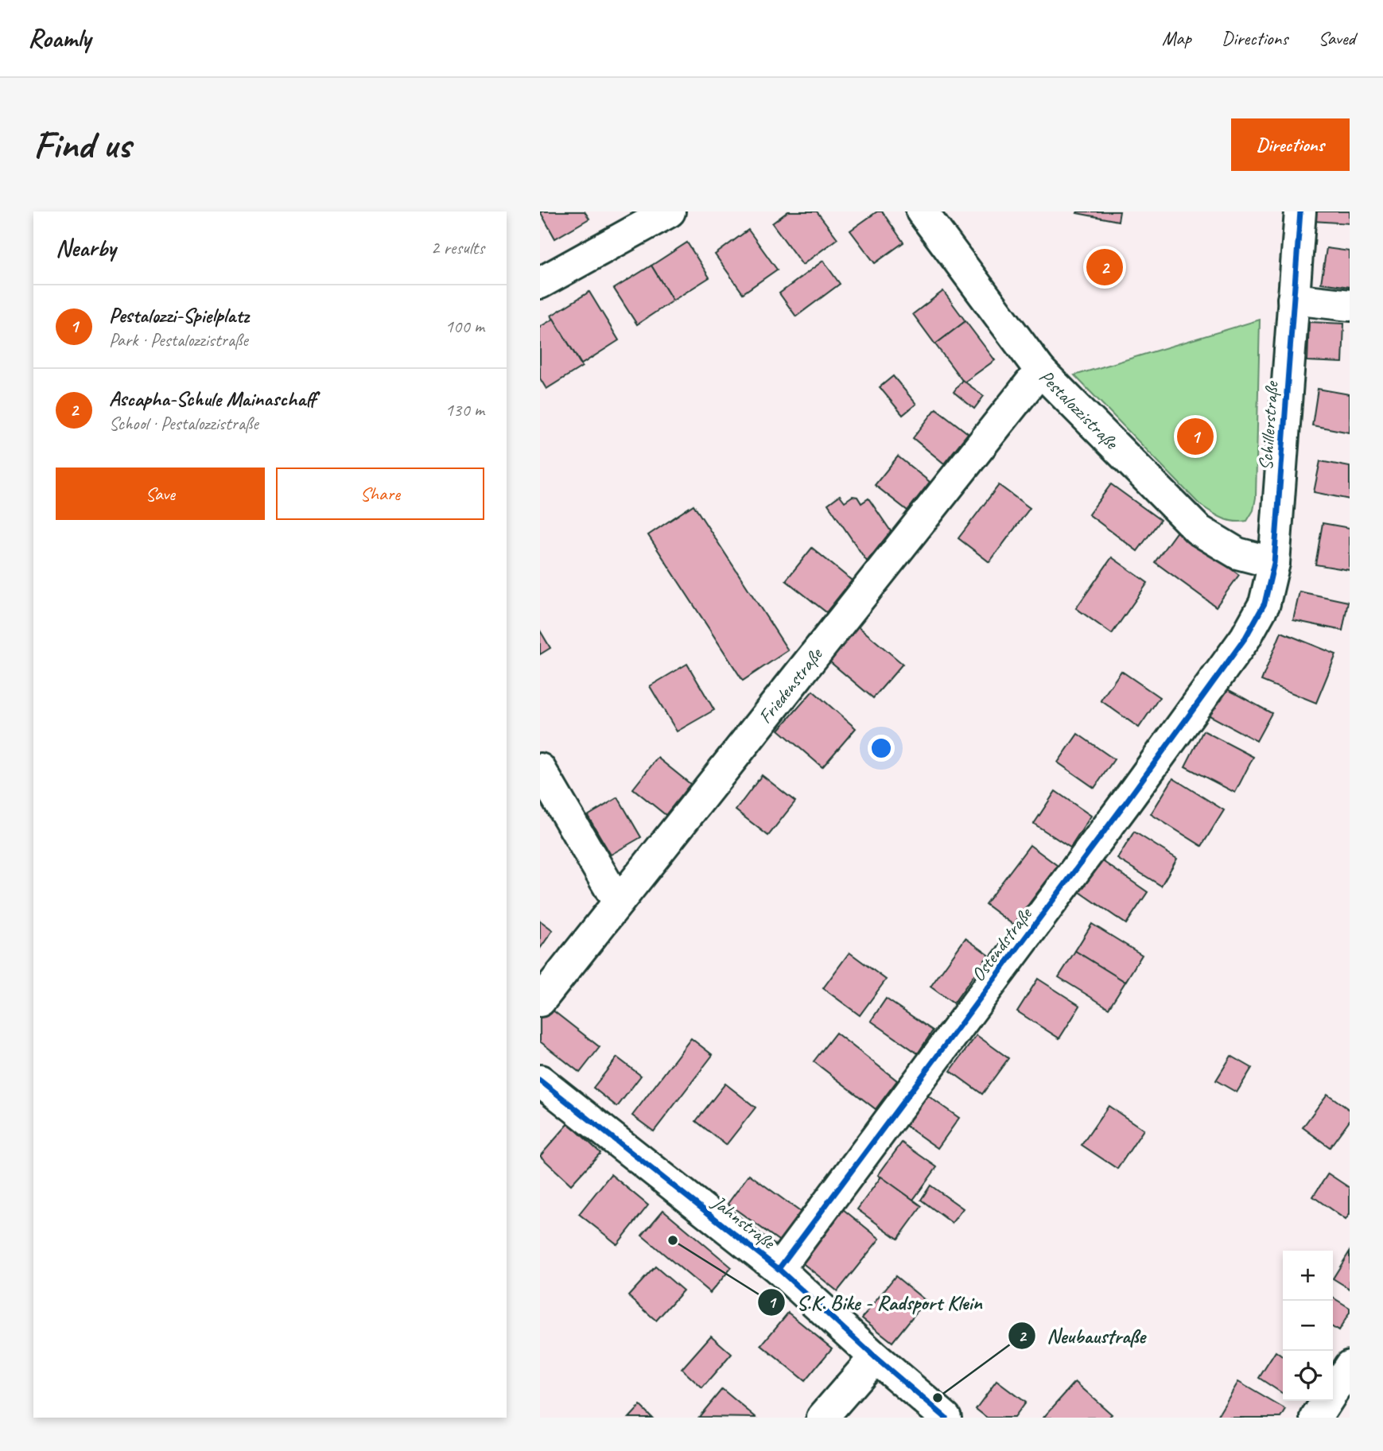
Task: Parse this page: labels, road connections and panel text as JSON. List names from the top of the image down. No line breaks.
{"streets":{"street":["Pestalozzistraße","Schillerstraße","Friedenstraße","Ostendstraße","Jahnstraße"]},"crossings":[["Pestalozzistraße","Schillerstraße"],["Pestalozzistraße","Friedenstraße"],["Schillerstraße","Ostendstraße"],["Ostendstraße","Jahnstraße"]],"places":["S.K. Bike - Radsport Klein","Neubaustraße"],"page":{"header":"Roamly","nav":["Map","Directions","Saved"],"buttons":["Directions",["Save","Share"]],"title":"Find us","heading":["Nearby","2 results"],"pins":["2","1"],"list":[{"mark":"1","name":"Pestalozzi-Spielplatz","note":"Park · Pestalozzistraße","value":"100 m"},{"mark":"2","name":"Ascapha-Schule Mainaschaff","note":"School · Pestalozzistraße","value":"130 m"}],"map_buttons":["+","−"]}}
